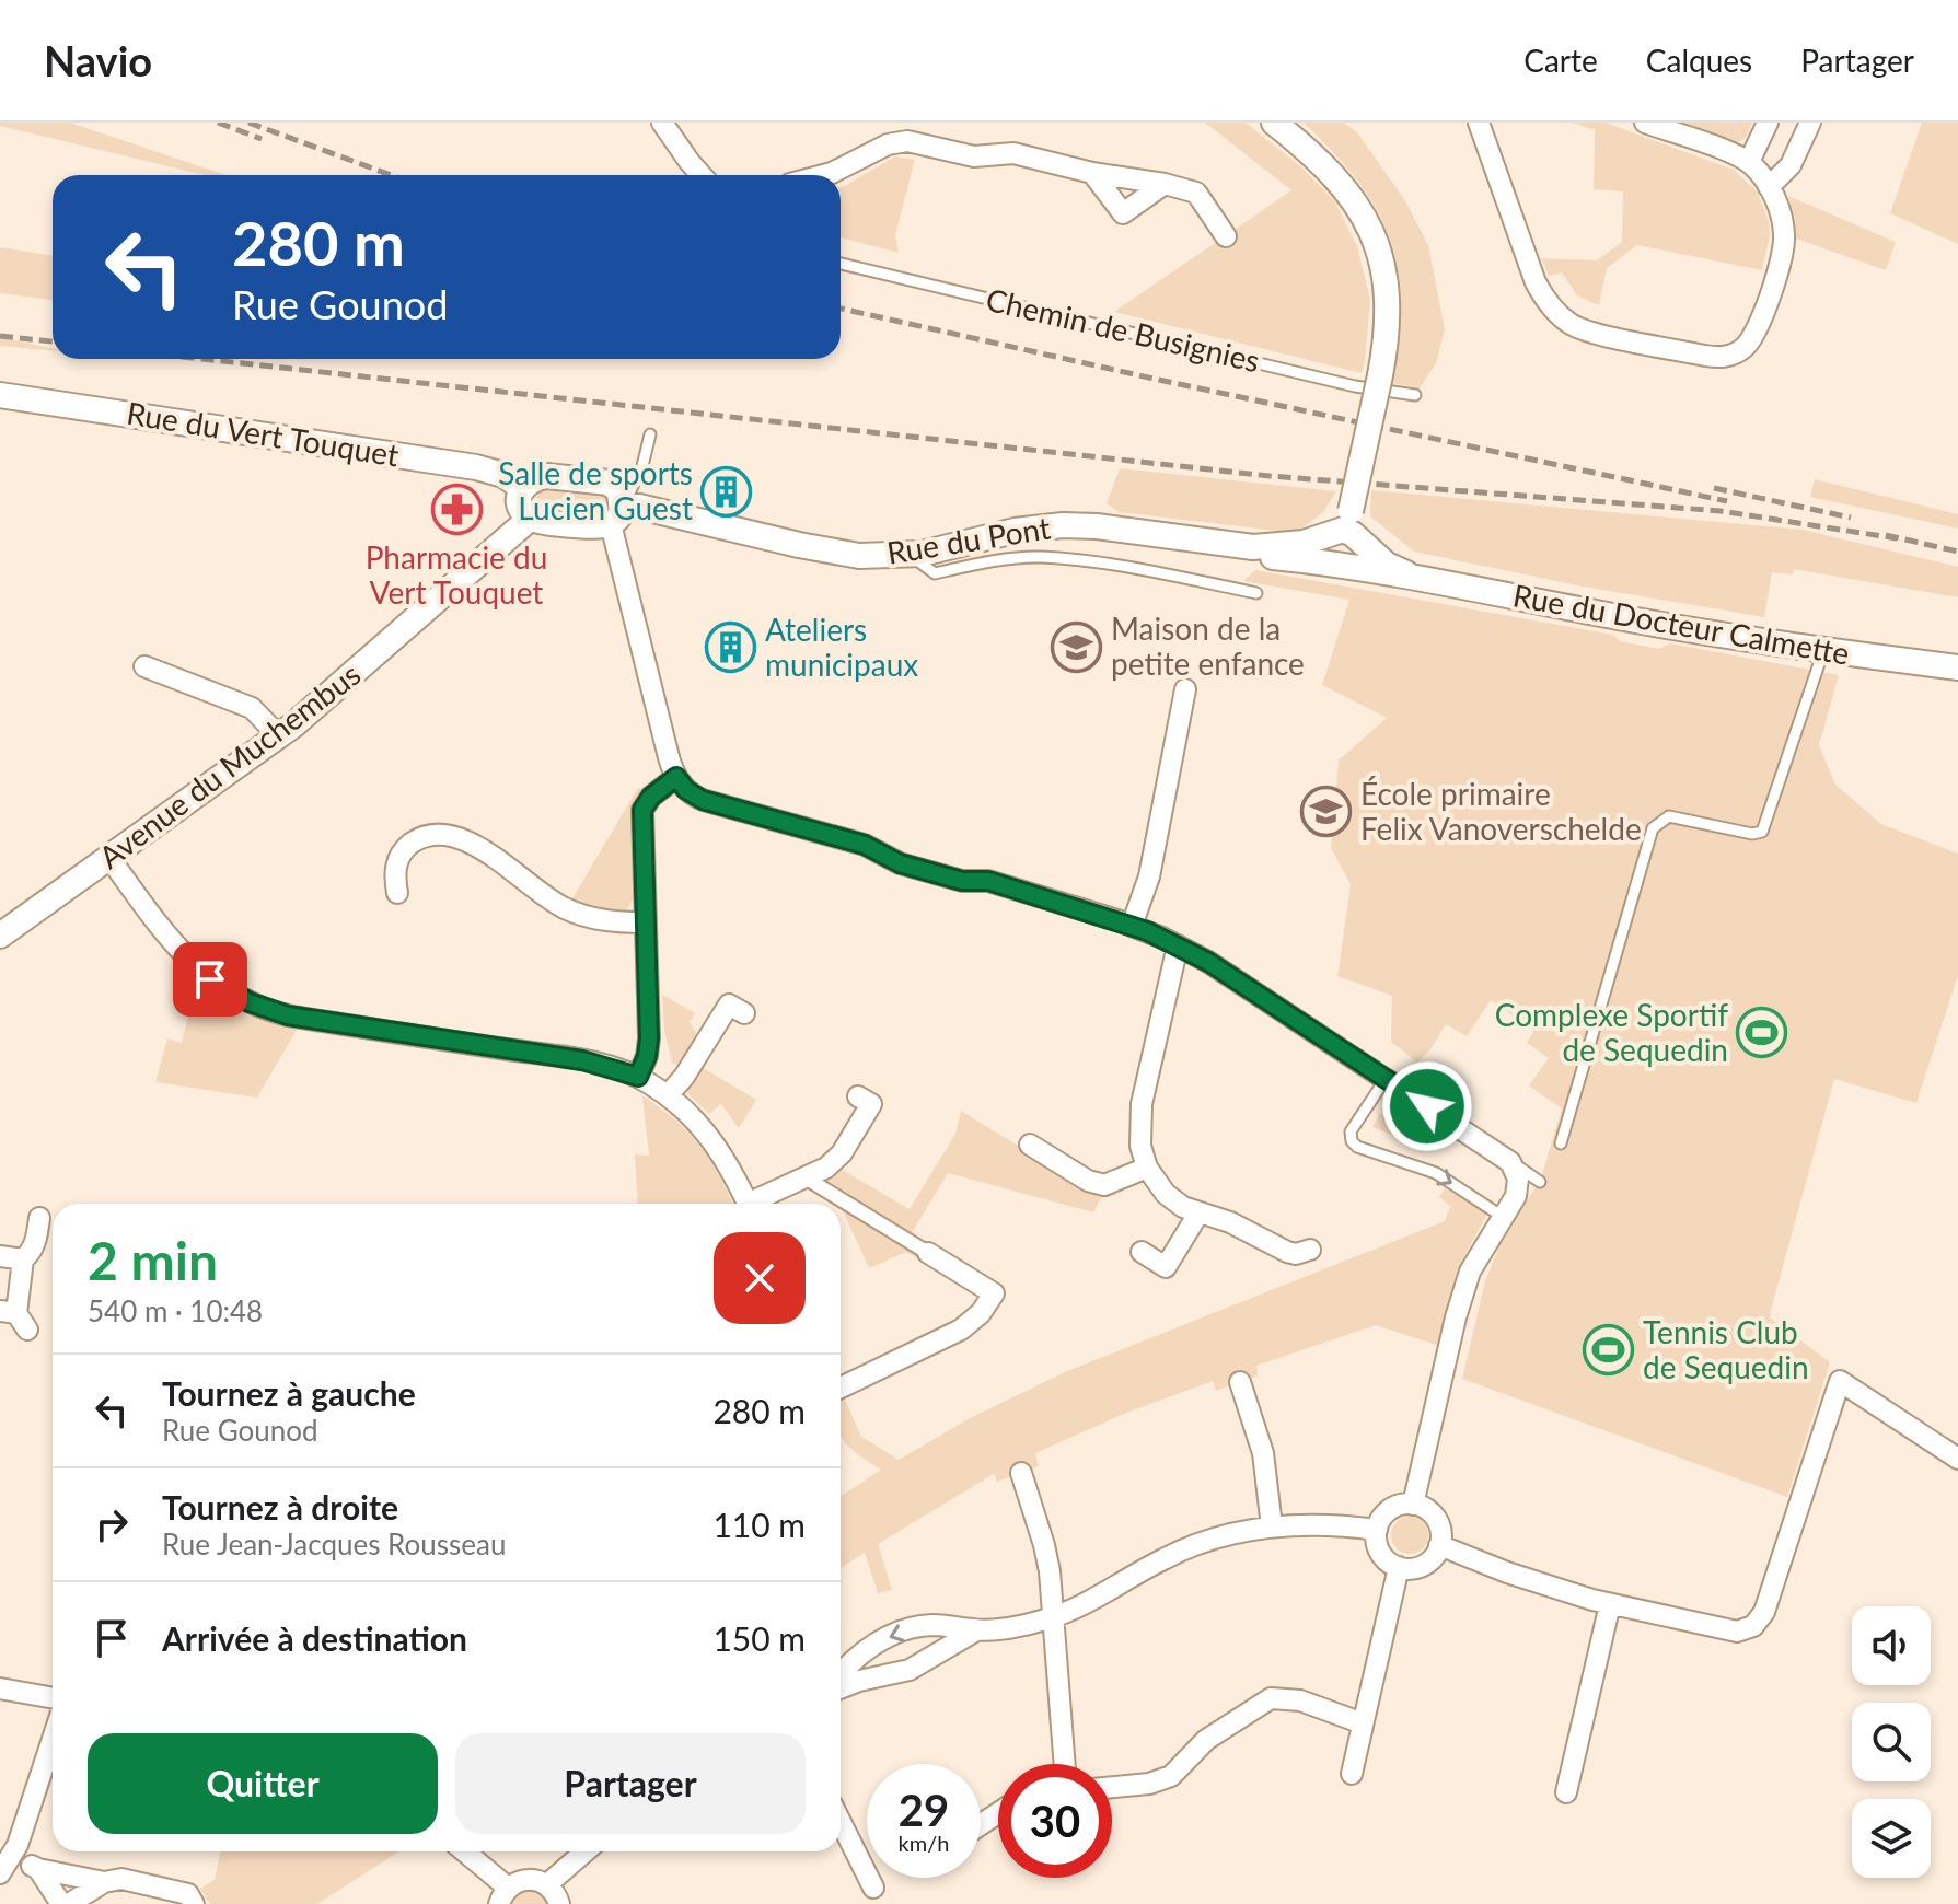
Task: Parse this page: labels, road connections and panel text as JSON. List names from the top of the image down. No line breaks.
{"streets":{"street":["Rue du Vert Touquet","Rue du Pont","Rue du Docteur Calmette","Avenue du Muchembus"],"lane":["Chemin de Busignies"]},"crossings":[["Rue du Pont","Rue du Docteur Calmette"]],"places":{"building":["Salle de sports Lucien Guest","Ateliers municipaux"],"pharmacy":["Pharmacie du Vert Touquet"],"school or university":["Maison de la petite enfance","École primaire Felix Vanoverschelde"],"sports":["Complexe Sportif de Sequedin","Tennis Club de Sequedin"]},"page":{"header":"Navio","nav":["Carte","Calques","Partager"],"turn":["280 m","Rue Gounod"],"heading":["2 min","540 m · 10:48"],"list":[{"name":"Tournez à gauche","note":"Rue Gounod","value":"280 m"},{"name":"Tournez à droite","note":"Rue Jean-Jacques Rousseau","value":"110 m"},{"name":"Arrivée à destination","value":"150 m"}],"buttons":["Quitter","Partager"],"speed":"29 km/h","limit":"30"}}
